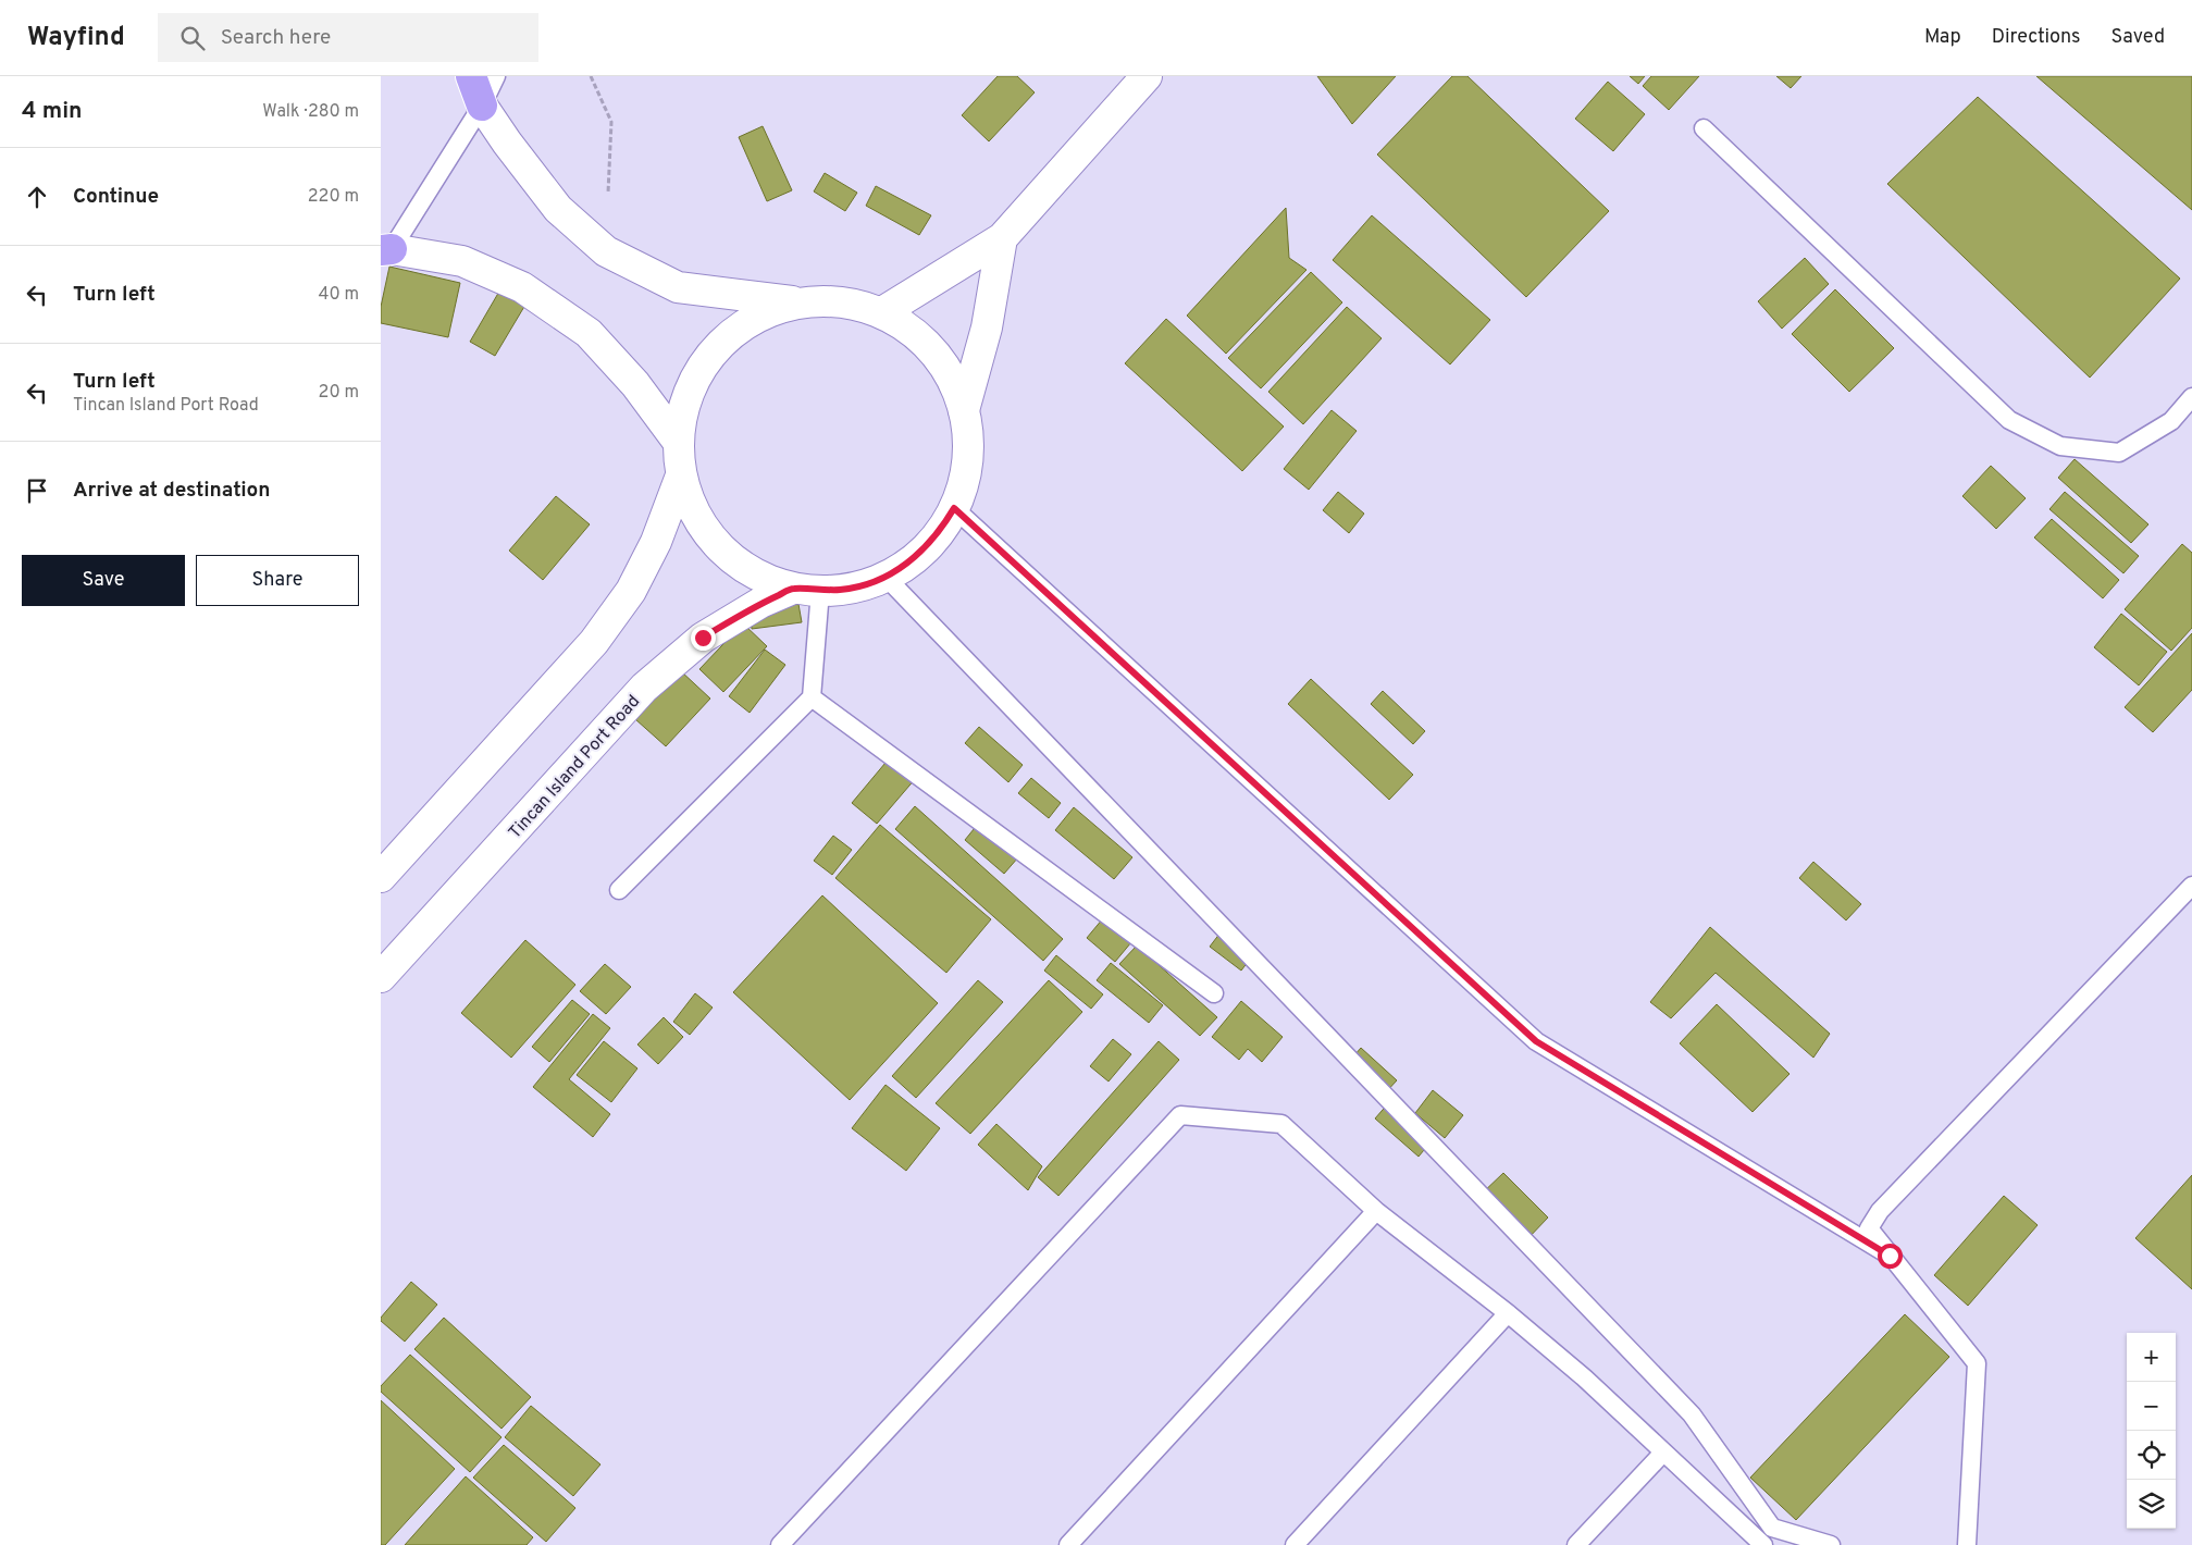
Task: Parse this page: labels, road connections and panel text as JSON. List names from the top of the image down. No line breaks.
{"streets":{"street":["Tincan Island Port Road"]},"page":{"header":"Wayfind","search":"Search here","nav":["Map","Directions","Saved"],"heading":["4 min","Walk · 280 m"],"list":[["Continue","220 m"],["Turn left","40 m"],["Turn left","Tincan Island Port Road","20 m"],"Arrive at destination"],"buttons":["Save","Share"],"map_buttons":["+","−"]}}
